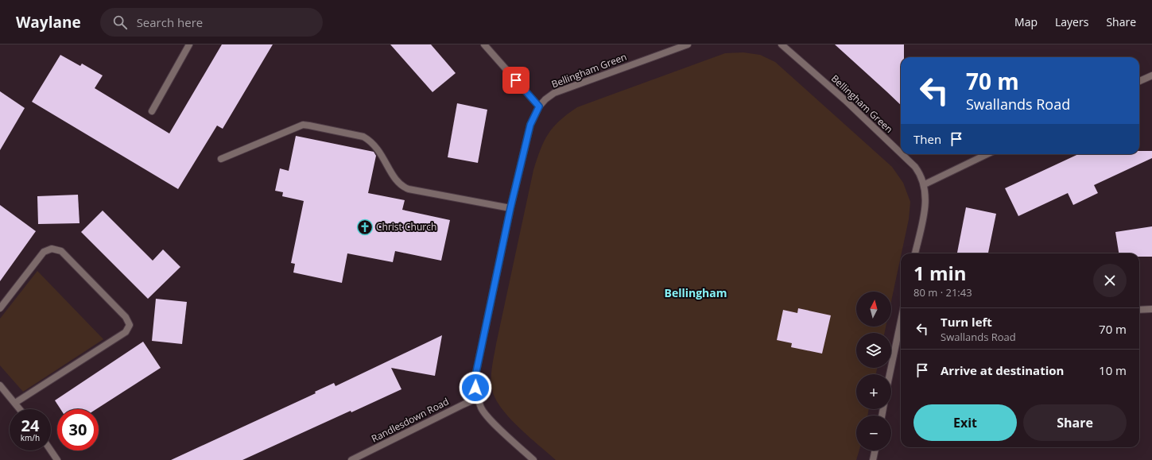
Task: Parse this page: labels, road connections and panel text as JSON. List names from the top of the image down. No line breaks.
{"streets":{"street":["Bellingham Green","Randlesdown Road"]},"crossings":[["Bellingham Green","Randlesdown Road"]],"districts":["Bellingham"],"places":{"church":["Christ Church"]},"north":"top","page":{"header":"Waylane","search":"Search here","nav":["Map","Layers","Share"],"turn":["70 m","Swallands Road"],"then":"Then","heading":["1 min","80 m · 21:43"],"map_buttons":["+","−"],"list":[{"name":"Turn left","note":"Swallands Road","value":"70 m"},{"name":"Arrive at destination","value":"10 m"}],"buttons":["Exit","Share"],"speed":"24 km/h","limit":"30"}}
